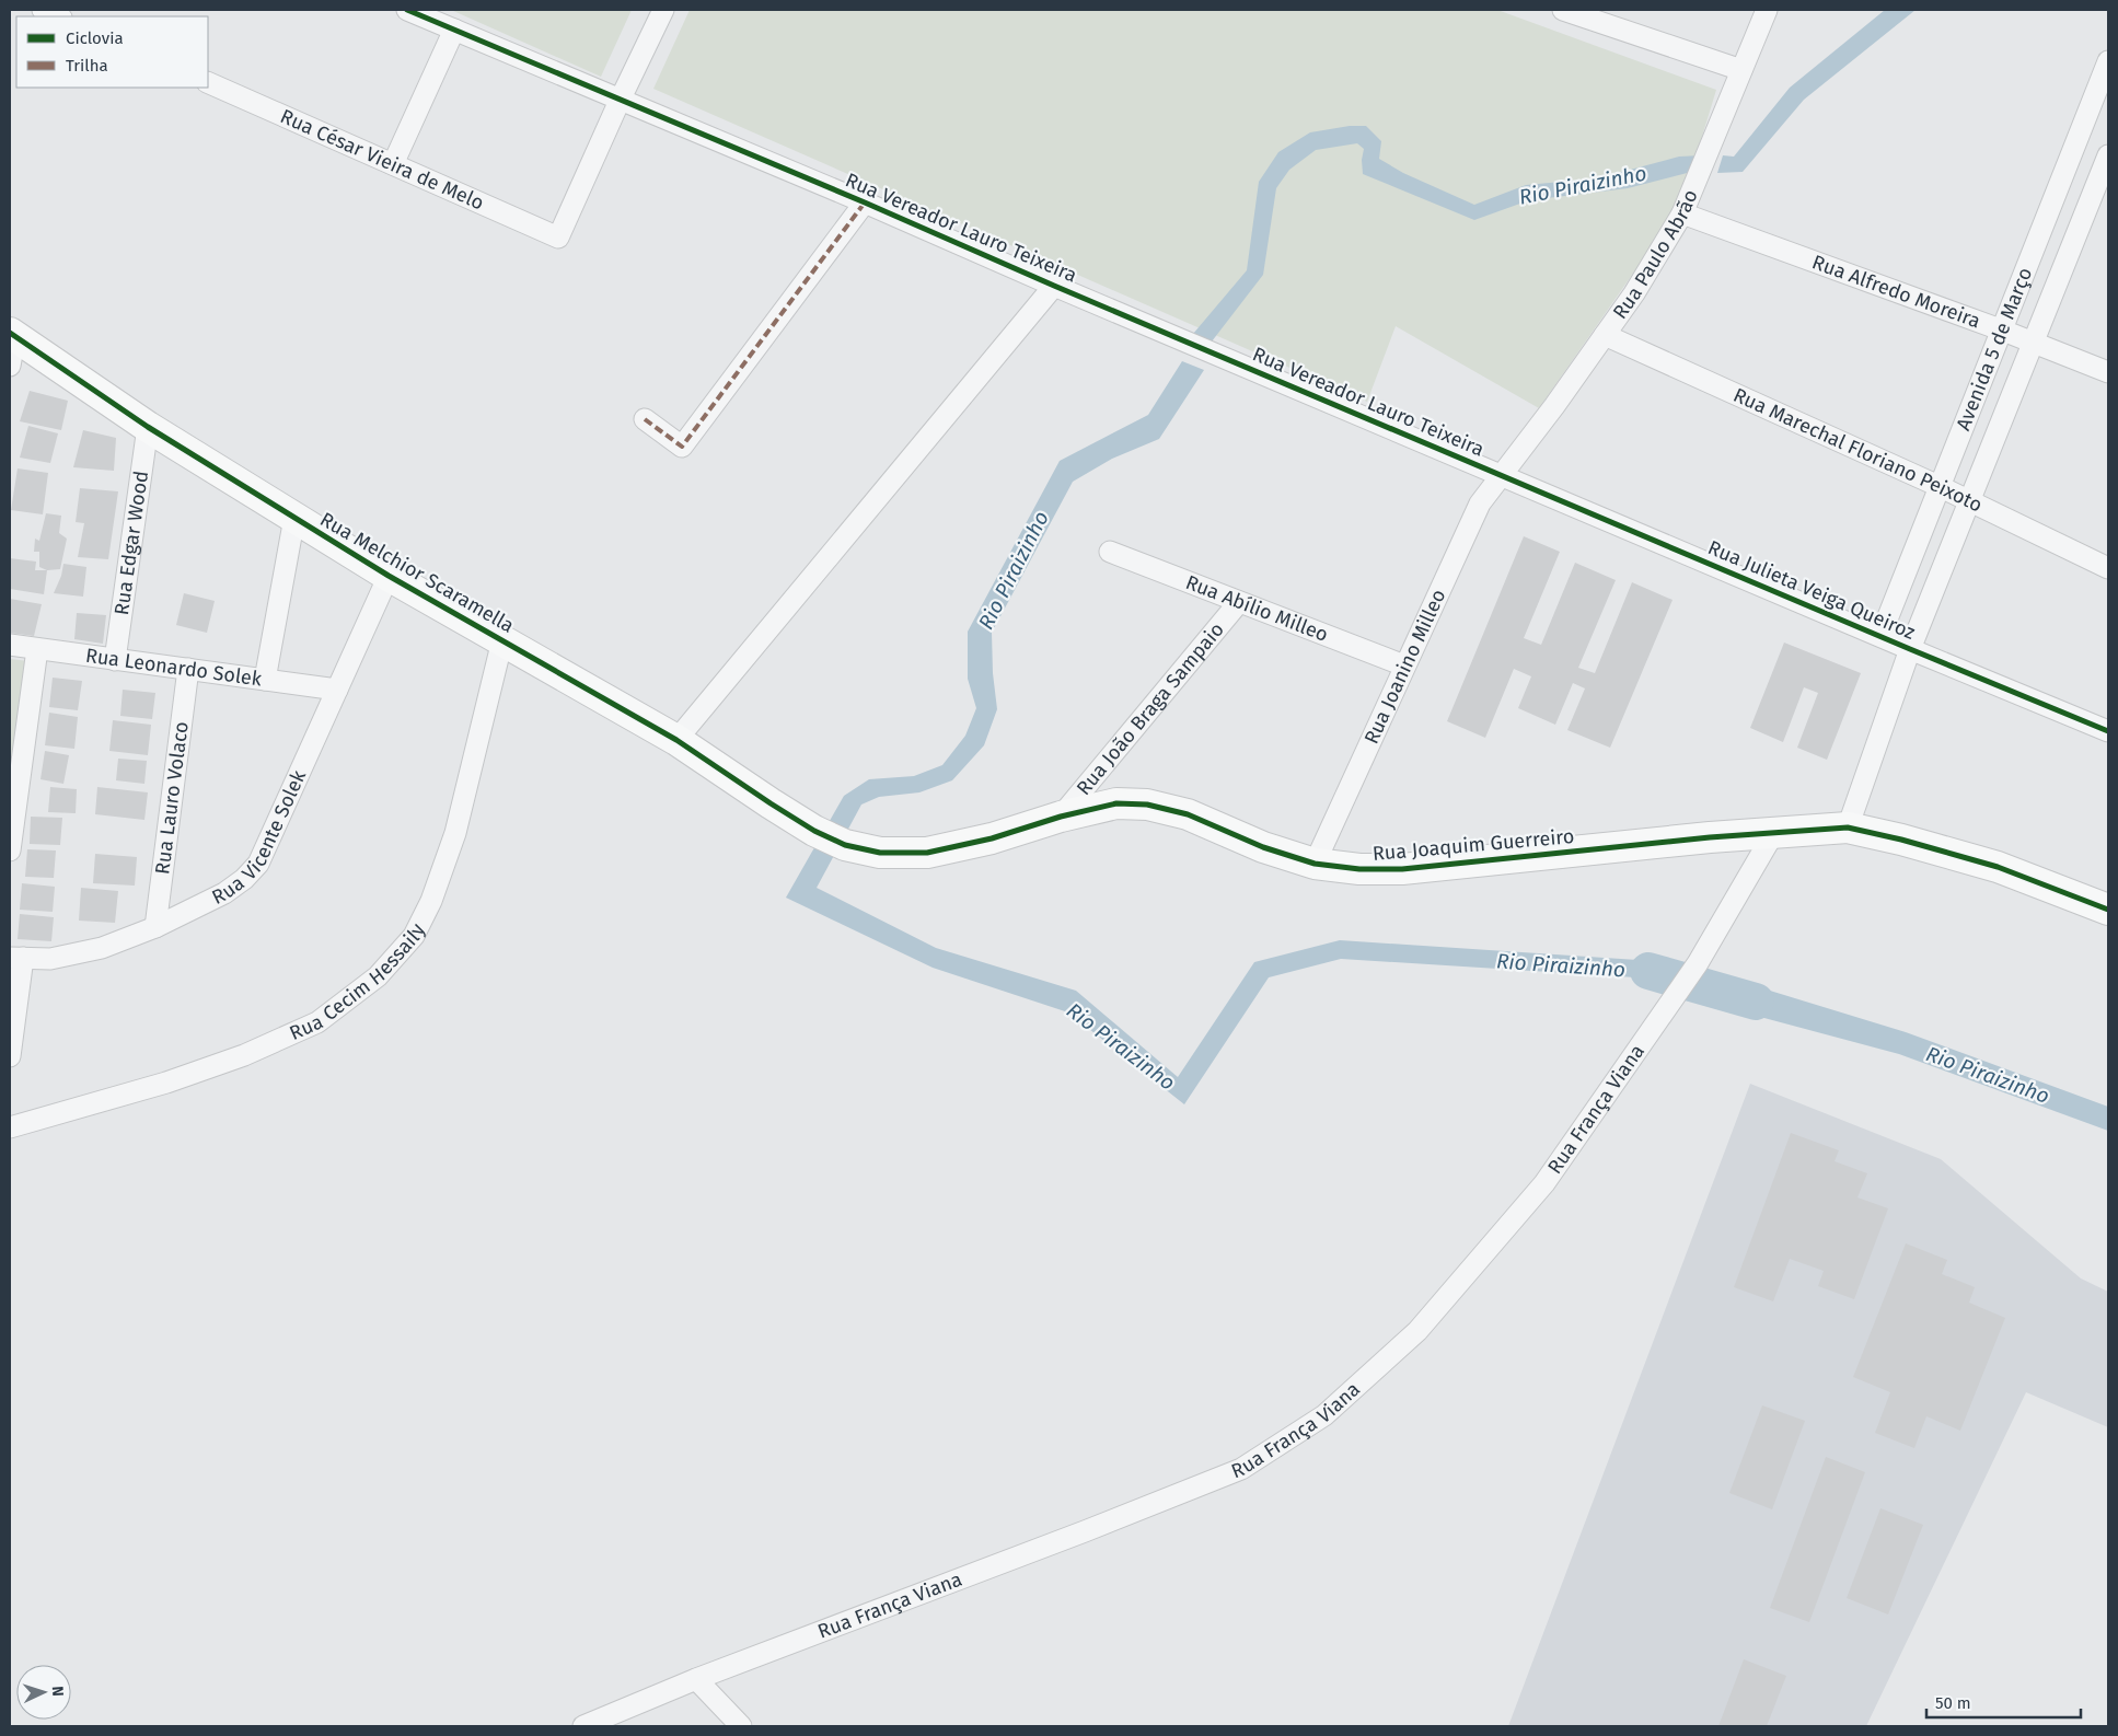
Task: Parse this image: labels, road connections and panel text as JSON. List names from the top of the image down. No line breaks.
{"streets":{"street":["Rua César Vieira de Melo","Rua Vereador Lauro Teixeira","Rua Paulo Abrão","Rua Alfredo Moreira","Avenida 5 de Março","Rua Marechal Floriano Peixoto","Rua Edgar Wood","Rua Melchior Scaramella","Rua Julieta Veiga Queiroz","Rua Abílio Milleo","Rua Joanino Milleo","Rua Leonardo Solek","Rua João Braga Sampaio","Rua Lauro Volaco","Rua Vicente Solek","Rua Joaquim Guerreiro","Rua Cecim Hessaily","Rua França Viana"]},"crossings":[["Rua César Vieira de Melo","Rua Vereador Lauro Teixeira"],["Rua Vereador Lauro Teixeira","Rua Paulo Abrão"],["Rua Vereador Lauro Teixeira","Rua Julieta Veiga Queiroz"],["Rua Vereador Lauro Teixeira","Rua Joanino Milleo"],["Rua Paulo Abrão","Rua Alfredo Moreira"],["Rua Paulo Abrão","Rua Marechal Floriano Peixoto"],["Rua Paulo Abrão","Rua Julieta Veiga Queiroz"],["Rua Paulo Abrão","Rua Joanino Milleo"],["Rua Alfredo Moreira","Avenida 5 de Março"],["Avenida 5 de Março","Rua Marechal Floriano Peixoto"],["Avenida 5 de Março","Rua Julieta Veiga Queiroz"],["Avenida 5 de Março","Rua Joaquim Guerreiro"],["Rua Edgar Wood","Rua Melchior Scaramella"],["Rua Edgar Wood","Rua Leonardo Solek"],["Rua Melchior Scaramella","Rua Vicente Solek"],["Rua Melchior Scaramella","Rua Joaquim Guerreiro"],["Rua Melchior Scaramella","Rua Cecim Hessaily"],["Rua Julieta Veiga Queiroz","Rua Joanino Milleo"],["Rua Abílio Milleo","Rua Joanino Milleo"],["Rua Abílio Milleo","Rua João Braga Sampaio"],["Rua Joanino Milleo","Rua Joaquim Guerreiro"],["Rua Leonardo Solek","Rua Lauro Volaco"],["Rua Leonardo Solek","Rua Vicente Solek"],["Rua João Braga Sampaio","Rua Joaquim Guerreiro"],["Rua Lauro Volaco","Rua Vicente Solek"],["Rua Joaquim Guerreiro","Rua França Viana"]],"water":["Rio Piraizinho"],"legend":["Ciclovia","Trilha"],"scale_bar":"50 m","north":"right"}
